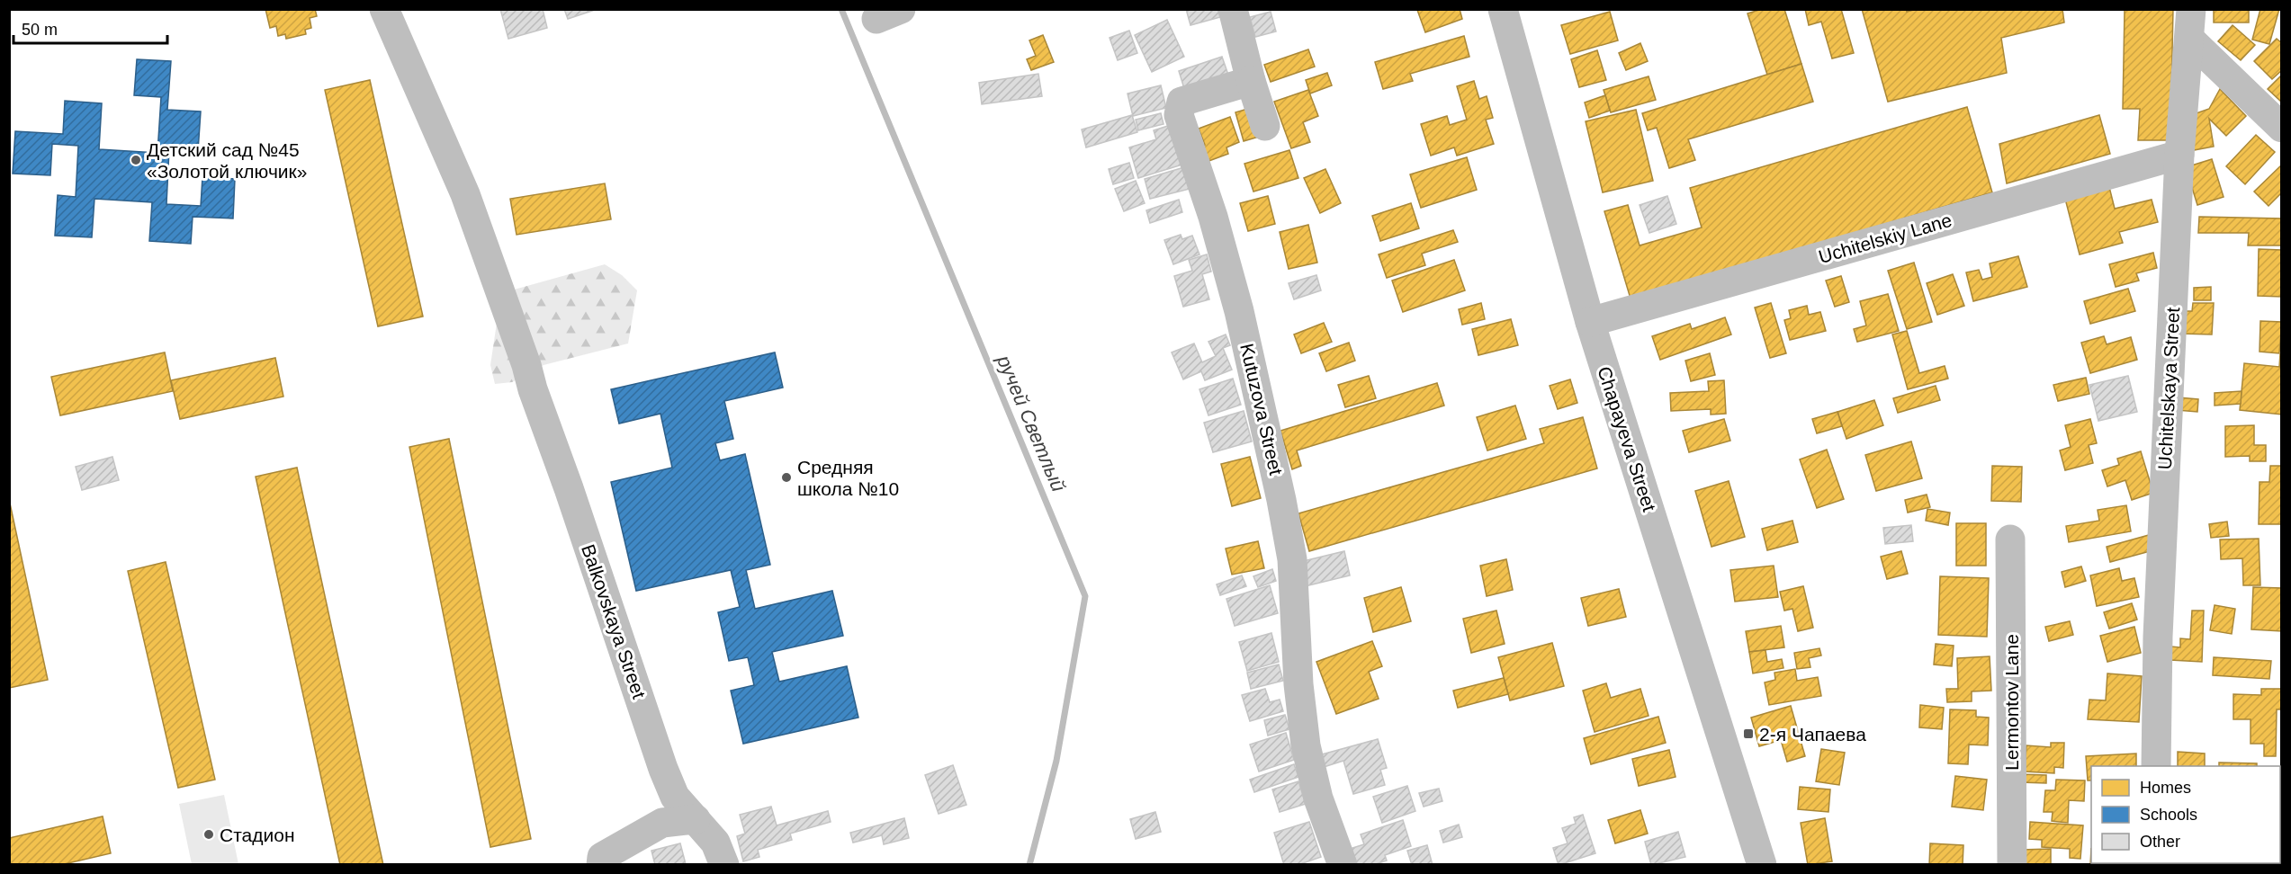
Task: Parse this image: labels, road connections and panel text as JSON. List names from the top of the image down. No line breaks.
{"streets":{"street":["Uchitelskiy Lane","Uchitelskaya Street","Kutuzova Street","Chapayeva Street","Balkovskaya Street","Lermontov Lane"]},"crossings":[["Uchitelskiy Lane","Uchitelskaya Street"],["Uchitelskiy Lane","Chapayeva Street"]],"water":["ручей Светлый"],"places":{"other":["Детский сад №45 «Золотой ключик»","Средняя школа №10","Стадион"],"transit":["2-я Чапаева"]},"legend":["Homes","Schools","Other"],"scale_bar":"50 m"}
